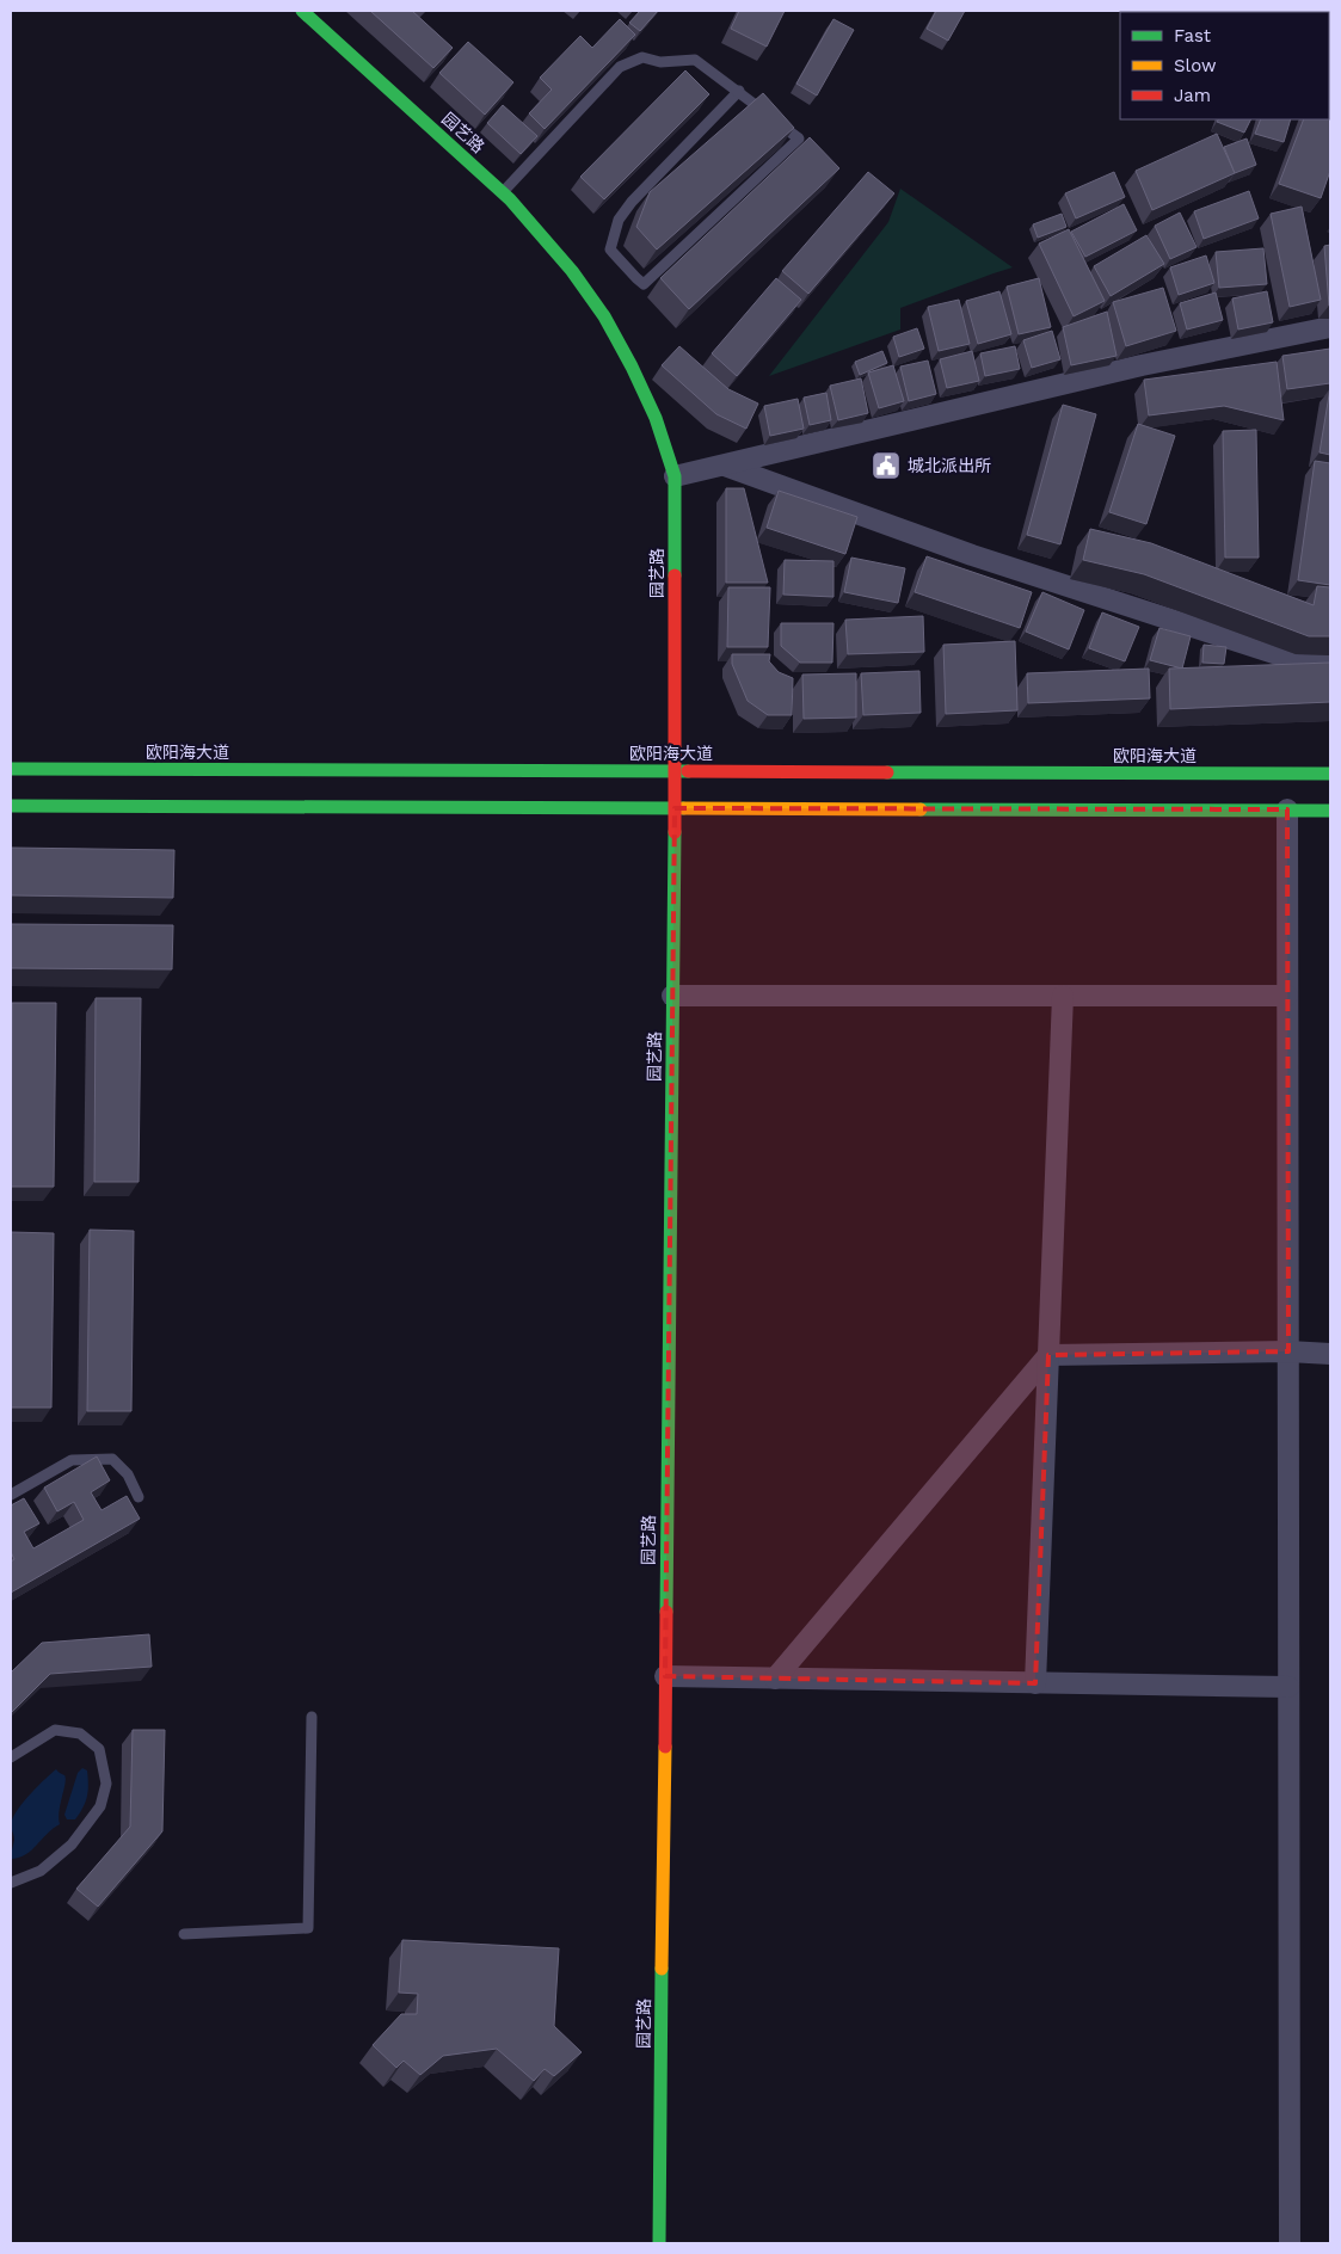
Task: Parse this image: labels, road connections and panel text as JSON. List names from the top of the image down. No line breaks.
{"streets":{"main road":["园艺路","欧阳海大道"]},"crossings":[["园艺路","欧阳海大道"]],"places":{"public building":["城北派出所"]},"legend":["Fast","Slow","Jam"]}
